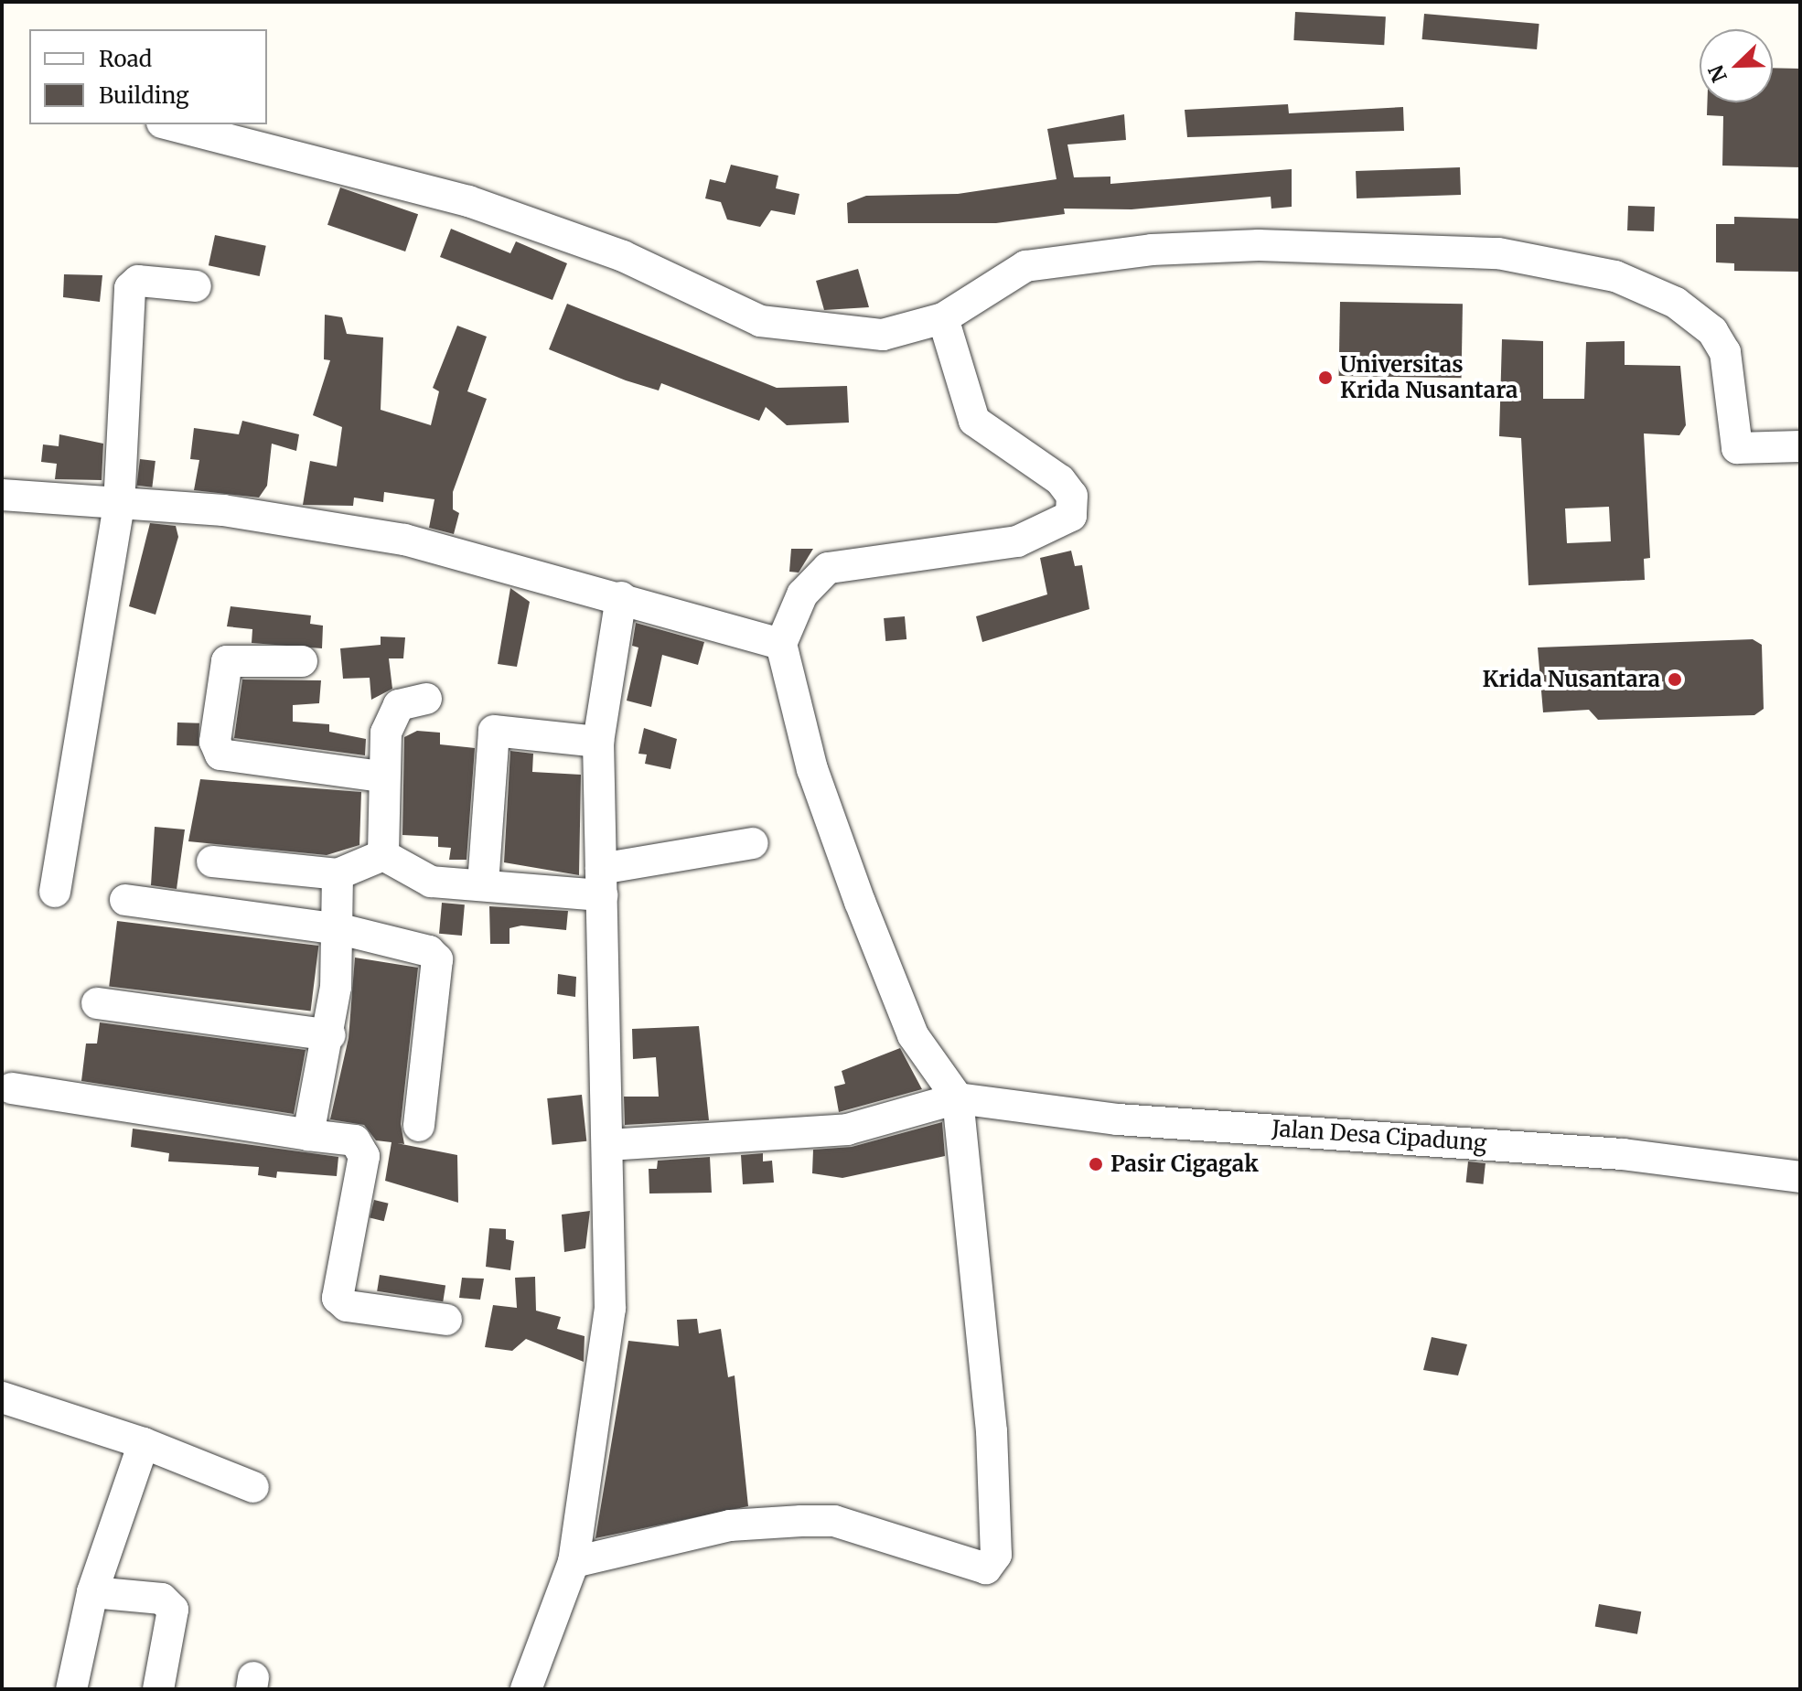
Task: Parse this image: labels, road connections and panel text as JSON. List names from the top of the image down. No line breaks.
{"streets":{"street":["Jalan Desa Cipadung"]},"places":["Universitas Krida Nusantara","Krida Nusantara","Pasir Cigagak"],"legend":["Road","Building"],"north":"bottom left"}
